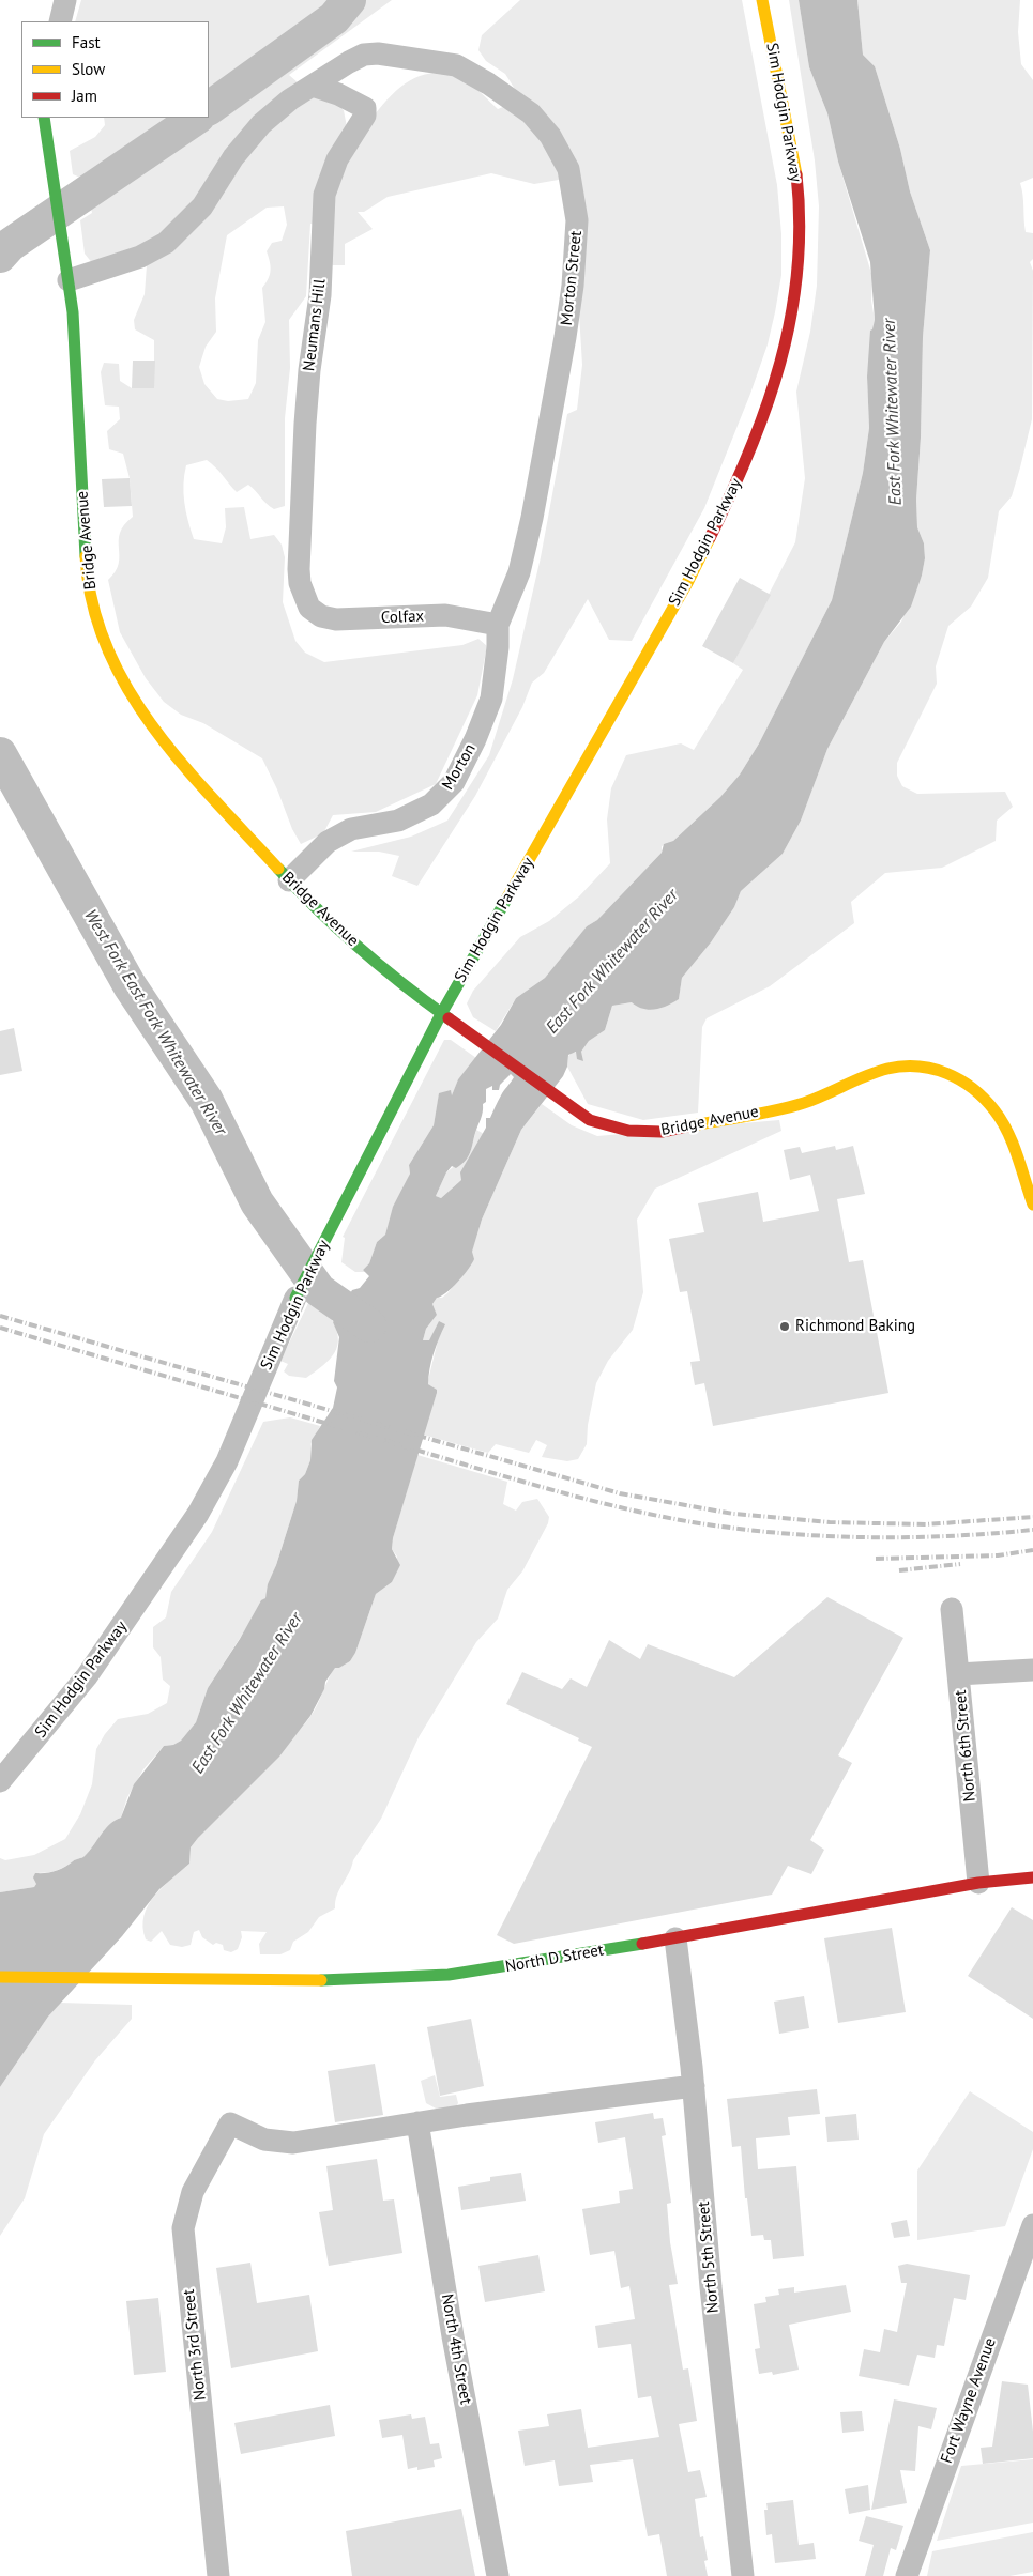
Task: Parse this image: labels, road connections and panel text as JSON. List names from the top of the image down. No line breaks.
{"streets":{"street":["Sim Hodgin Parkway","Morton Street","Neumans Hill","Bridge Avenue","Colfax","Morton","North 6th Street","North D Street","North 5th Street","North 3rd Street","North 4th Street","Fort Wayne Avenue"]},"crossings":[["Sim Hodgin Parkway","Bridge Avenue"],["Morton Street","Neumans Hill"],["Morton Street","Bridge Avenue"],["Morton Street","Colfax"],["Morton Street","Morton"],["Neumans Hill","Colfax"],["Bridge Avenue","Morton"],["Colfax","Morton"],["North 6th Street","North D Street"],["North D Street","North 5th Street"],["North 3rd Street","North 4th Street"]],"water":["East Fork Whitewater River","West Fork East Fork Whitewater River"],"places":["Richmond Baking"],"legend":["Fast","Slow","Jam"]}
